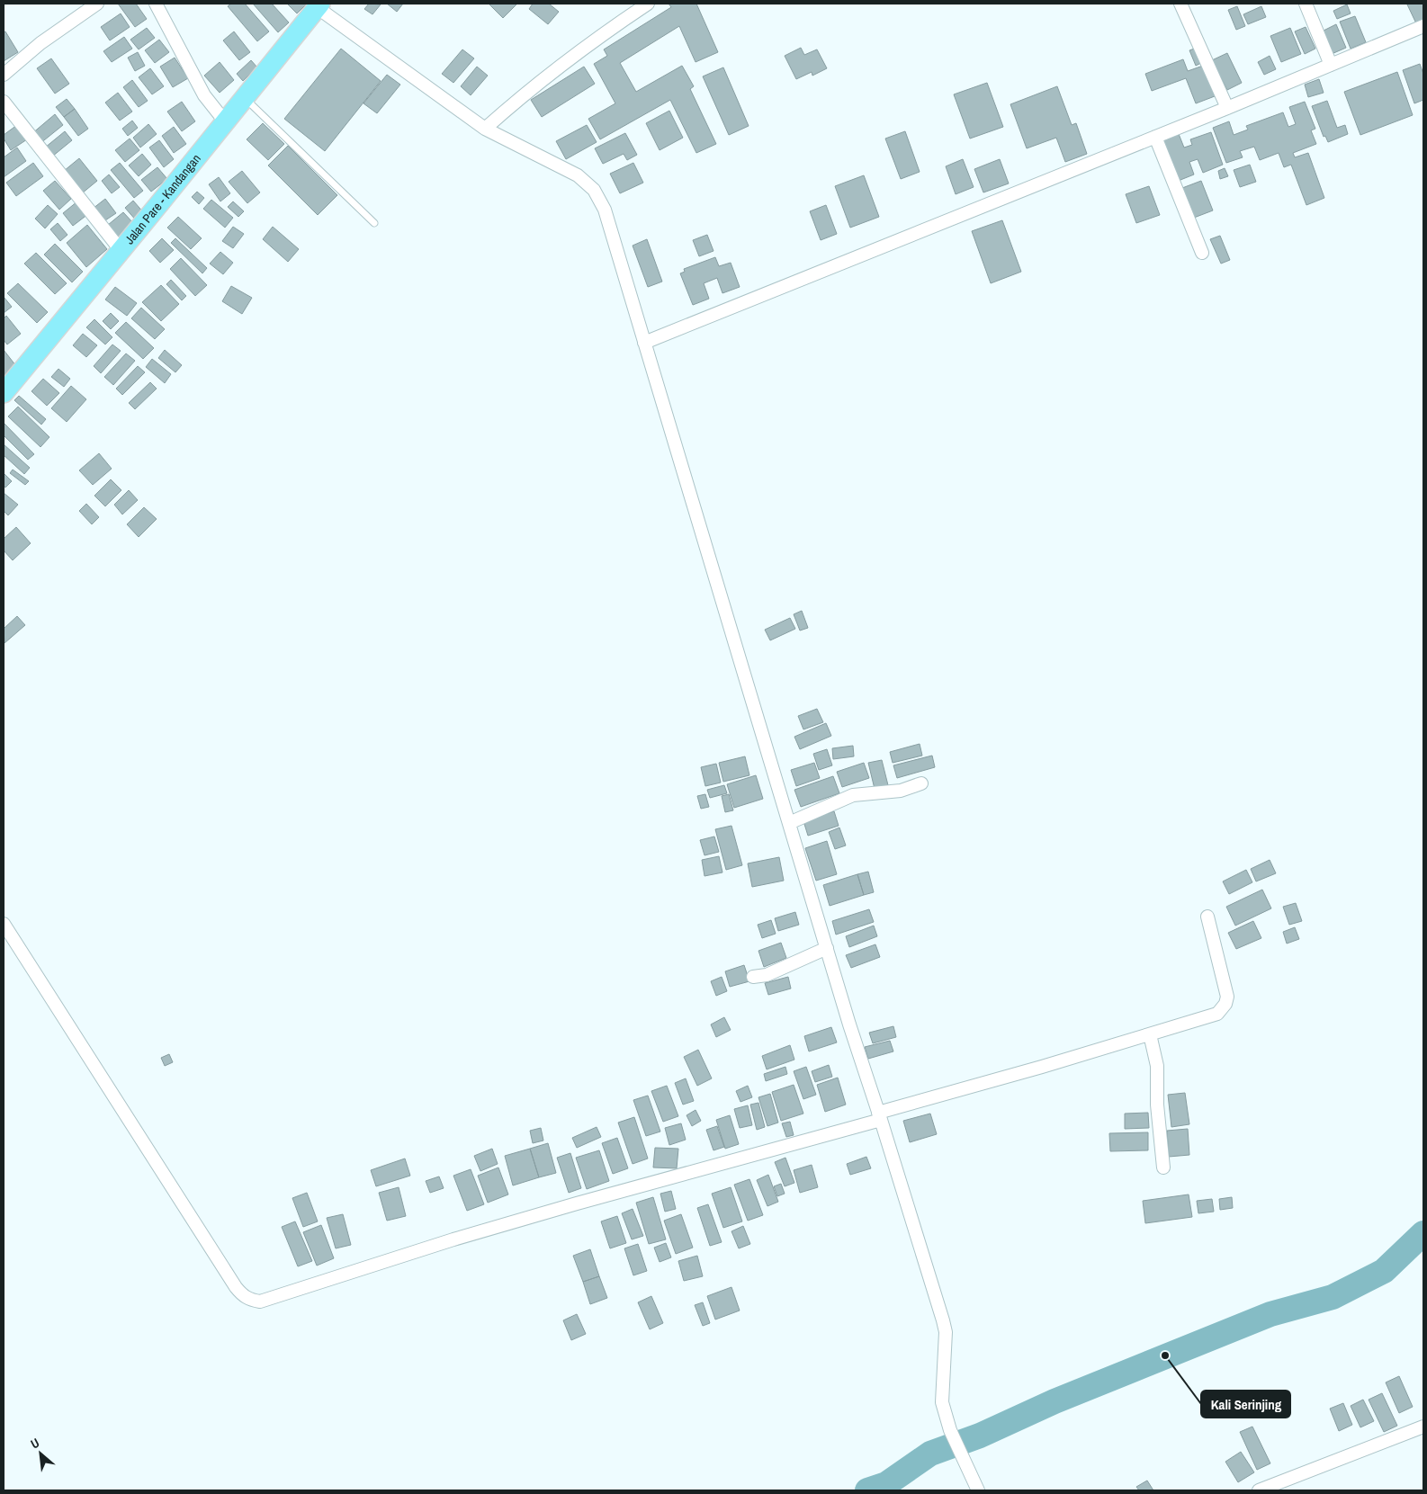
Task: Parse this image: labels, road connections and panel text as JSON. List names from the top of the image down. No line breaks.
{"streets":{"main road":["Jalan Pare - Kandangan"]},"places":["Kali Serinjing"],"north":"top left"}
